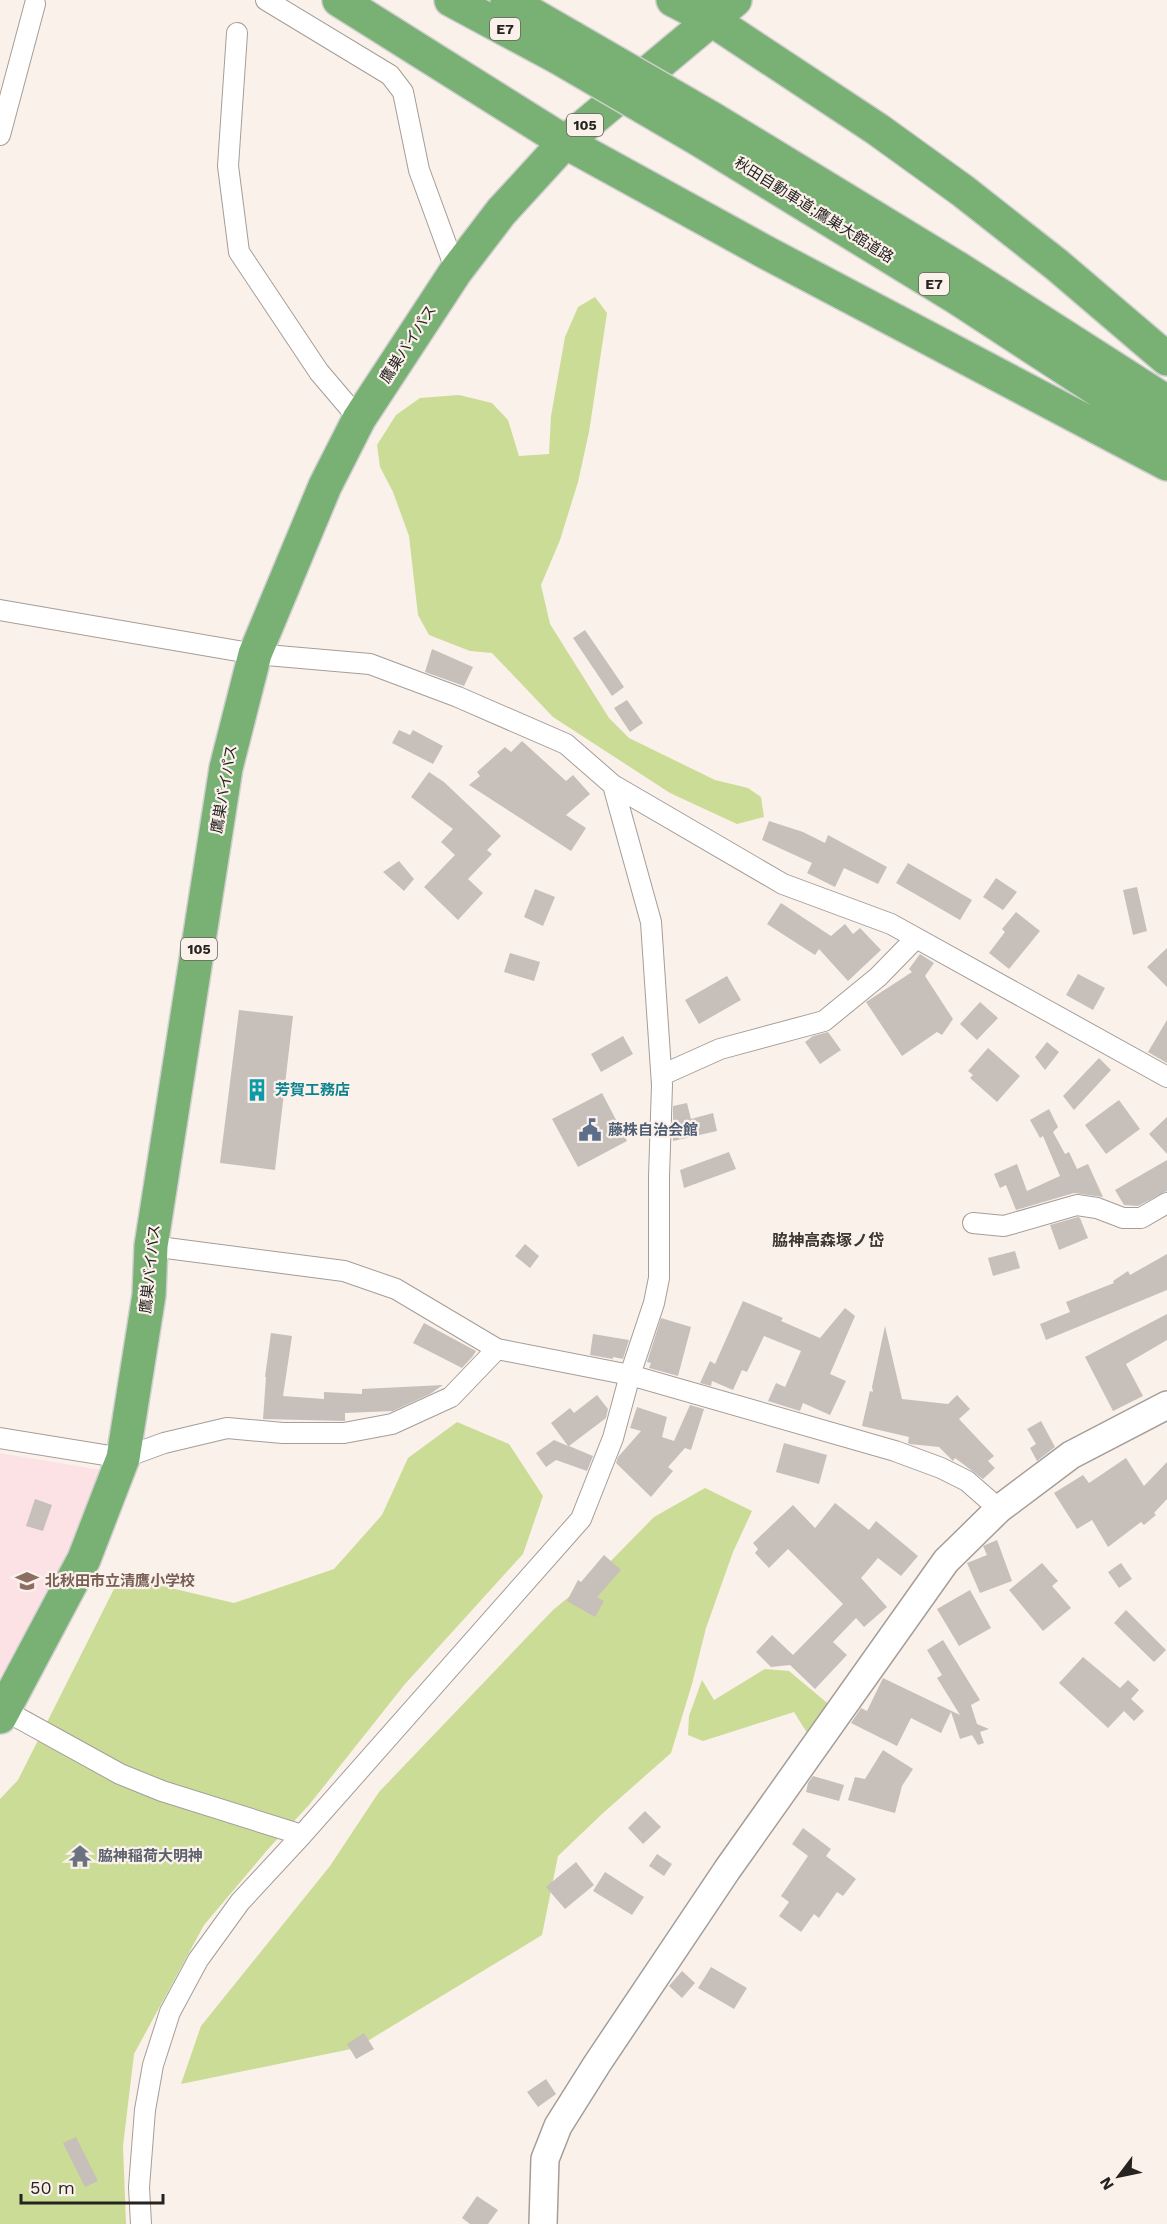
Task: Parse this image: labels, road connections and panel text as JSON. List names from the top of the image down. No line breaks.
{"streets":{"highway":["E7","105","秋田自動車道;鷹巣大館道路","鷹巣バイパス"]},"districts":["脇神高森塚ノ岱"],"places":{"building":["芳賀工務店"],"public building":["藤株自治会館"],"school or university":["北秋田市立清鷹小学校"],"temple":["脇神稲荷大明神"]},"scale_bar":"50 m","north":"bottom left"}
